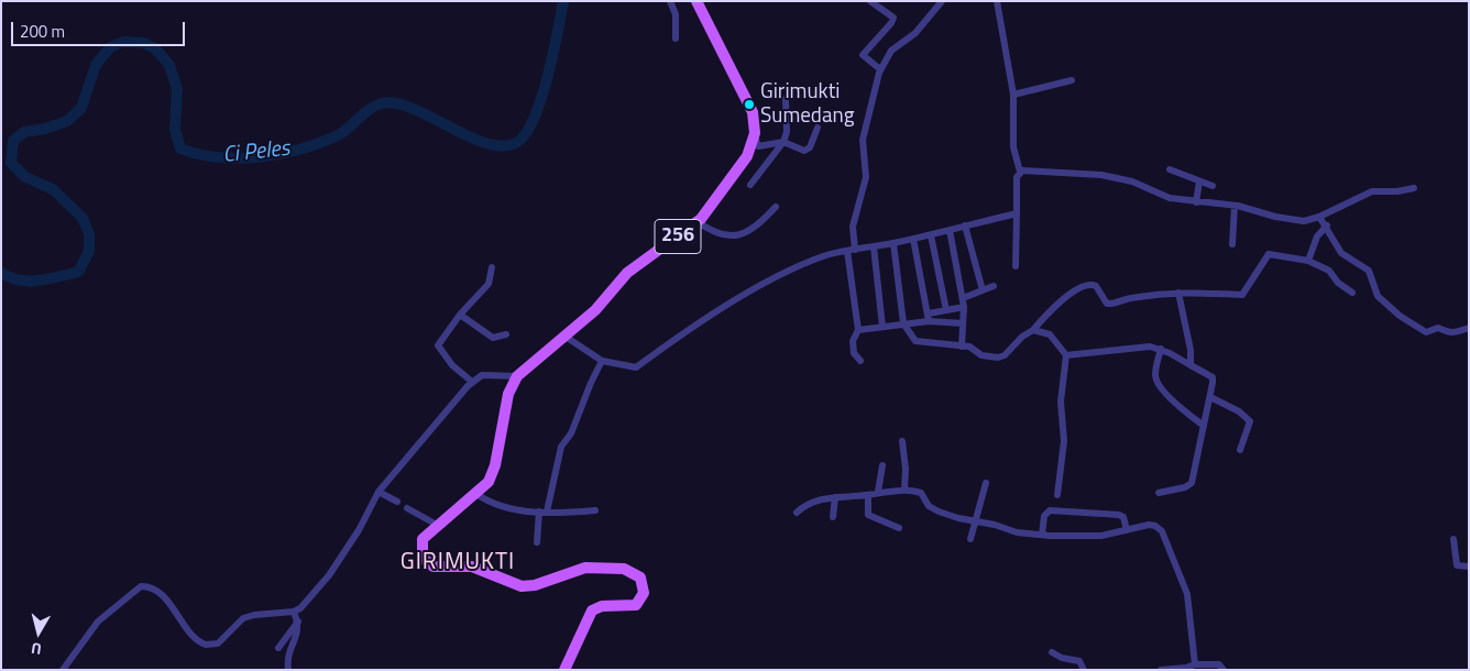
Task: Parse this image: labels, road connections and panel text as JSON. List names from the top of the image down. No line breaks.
{"streets":{"main road":["256"]},"districts":["GIRIMUKTI"],"water":["Ci Peles"],"places":["Girimukti Sumedang"],"scale_bar":"200 m","north":"bottom"}
